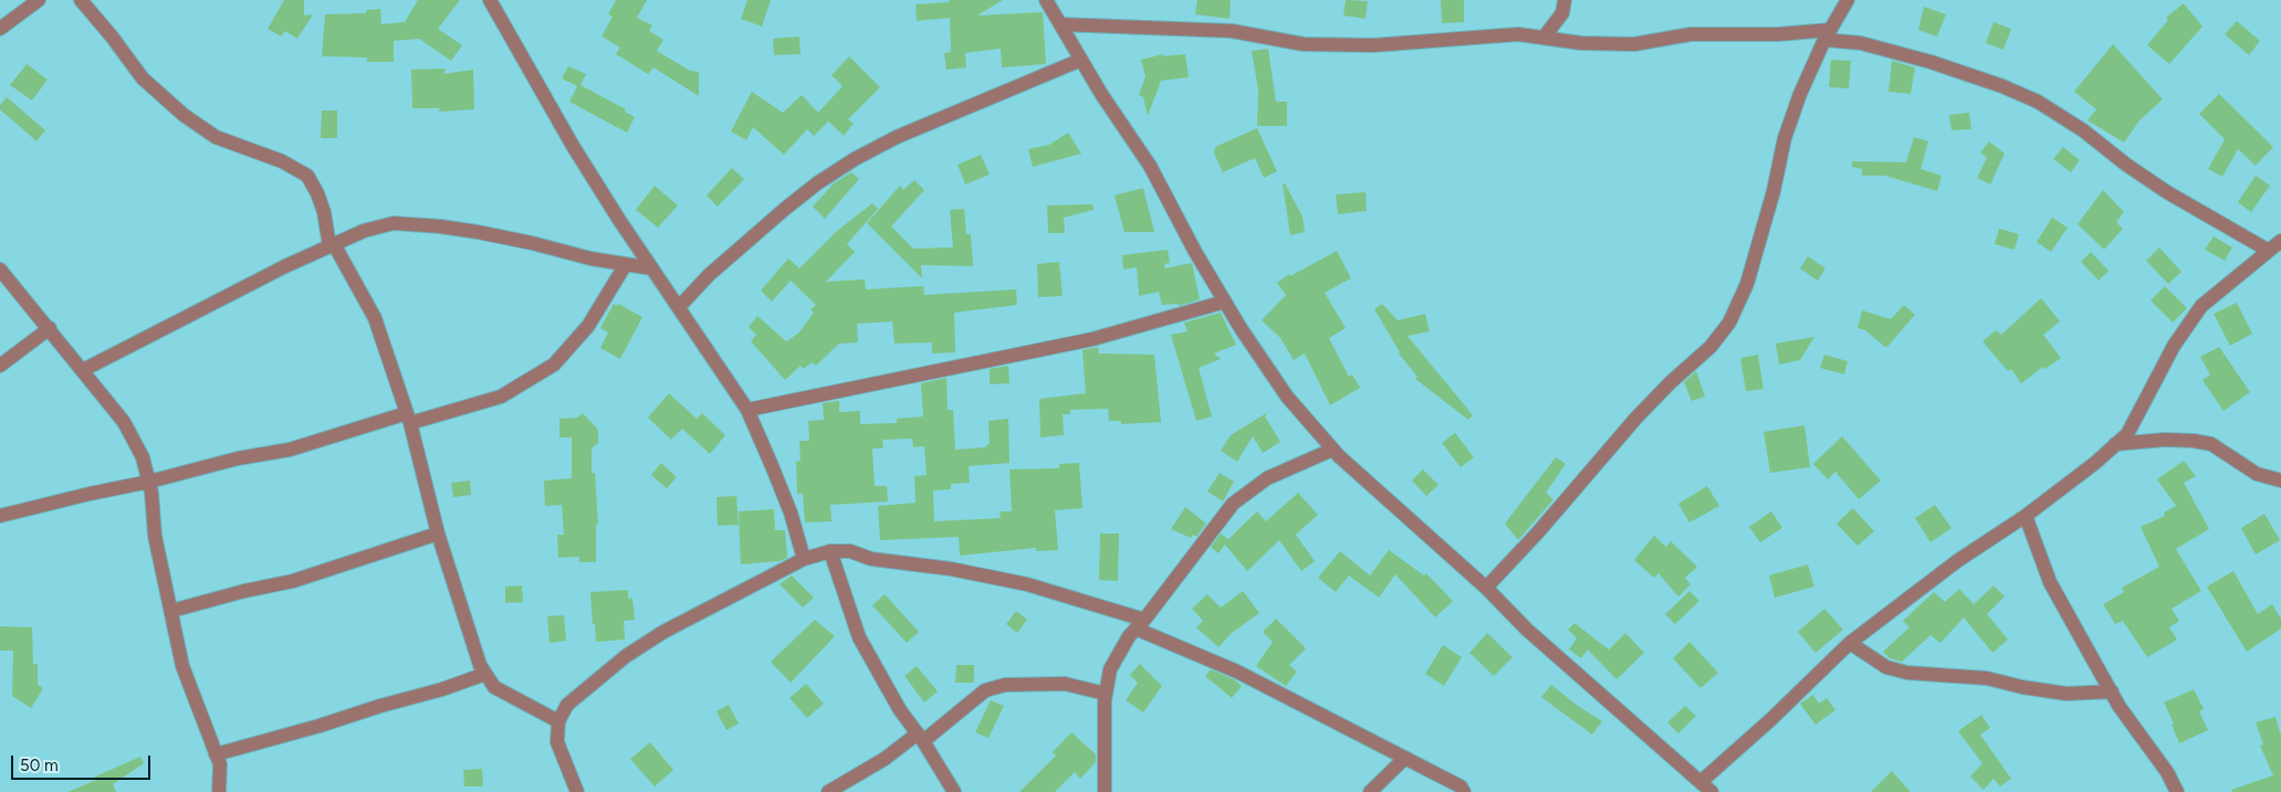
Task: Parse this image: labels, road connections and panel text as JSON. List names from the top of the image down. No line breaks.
{"scale_bar":"50 m"}
